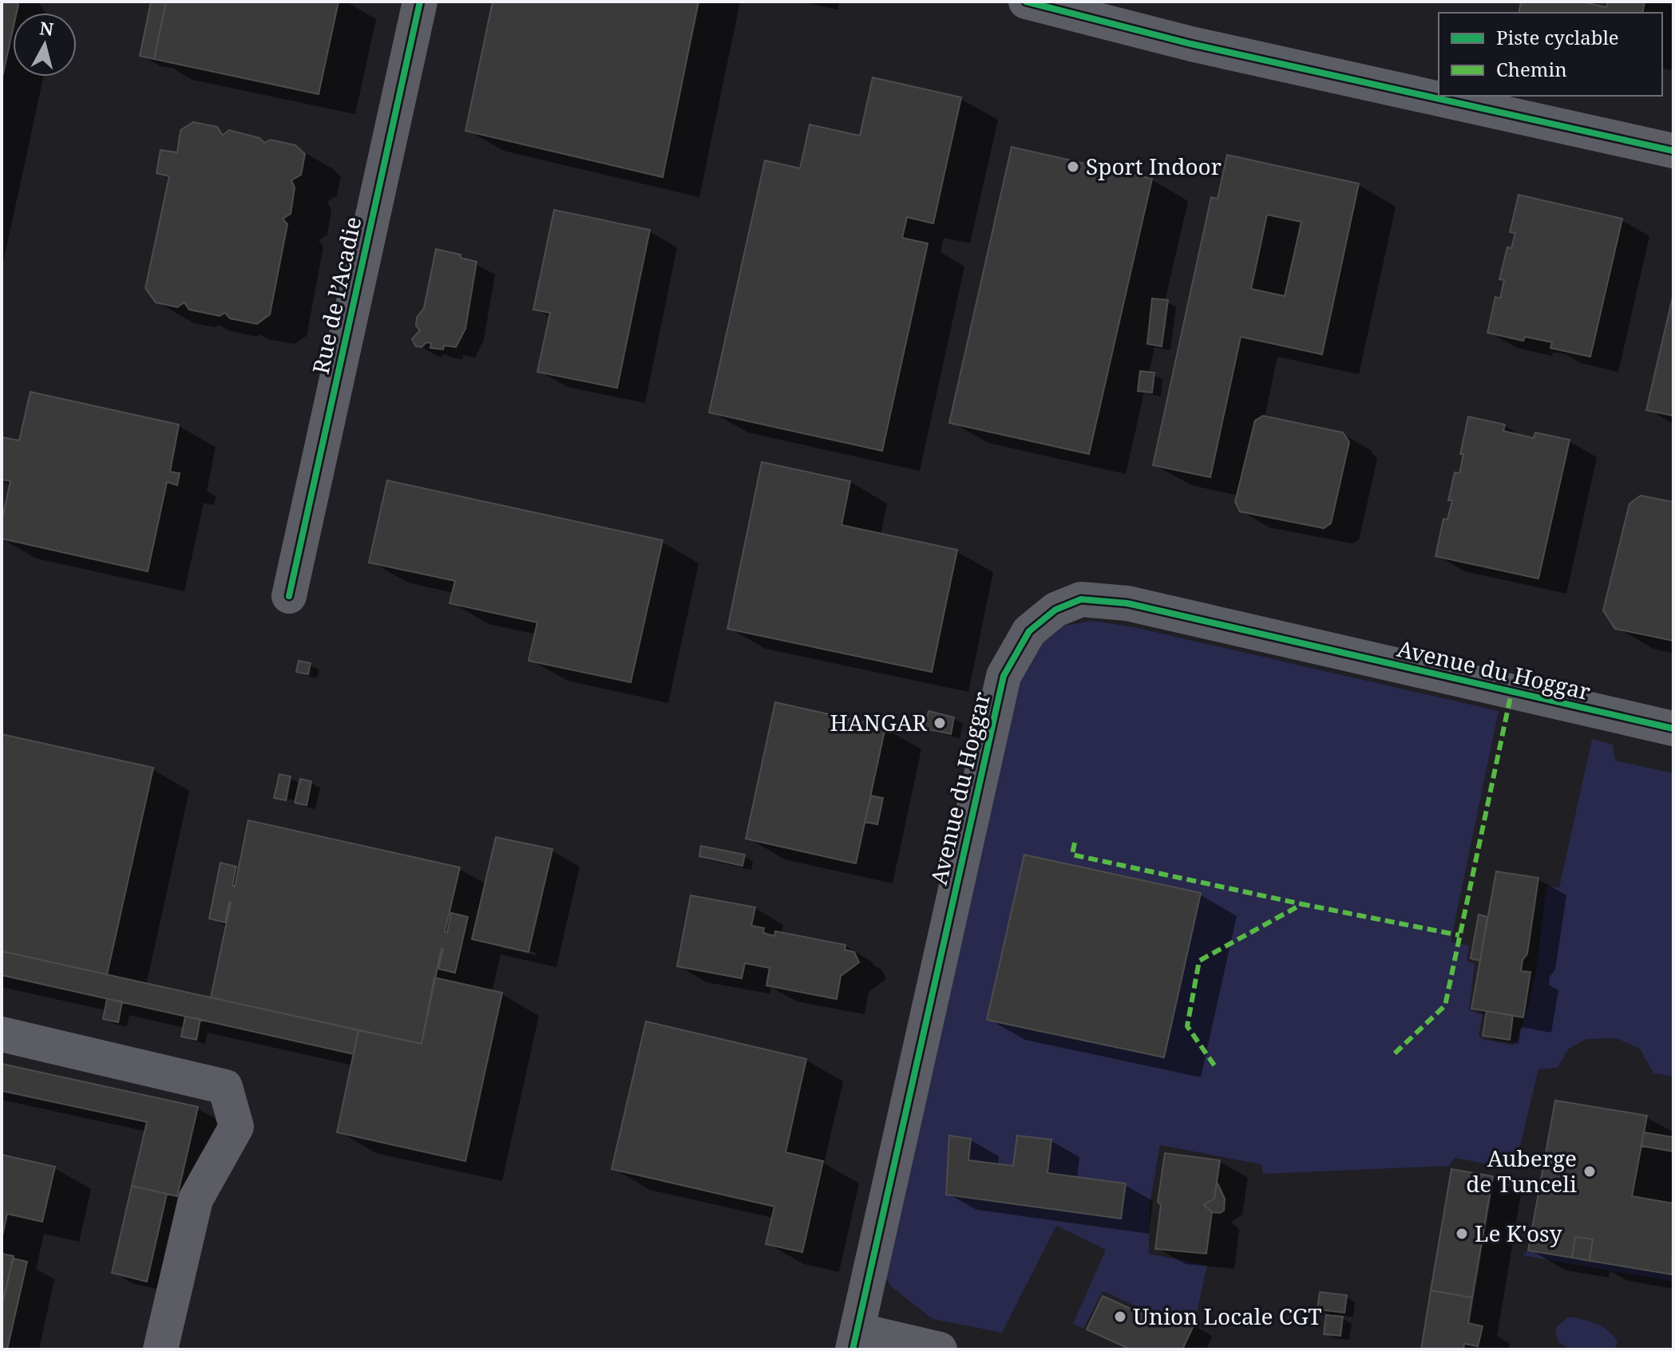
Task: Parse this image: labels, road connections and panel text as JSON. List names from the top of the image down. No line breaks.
{"streets":{"street":["Rue de l’Acadie","Avenue du Hoggar"]},"places":["Sport Indoor","HANGAR","Auberge de Tunceli","Le K'osy","Union Locale CGT"],"legend":["Piste cyclable","Chemin"],"north":"top"}
